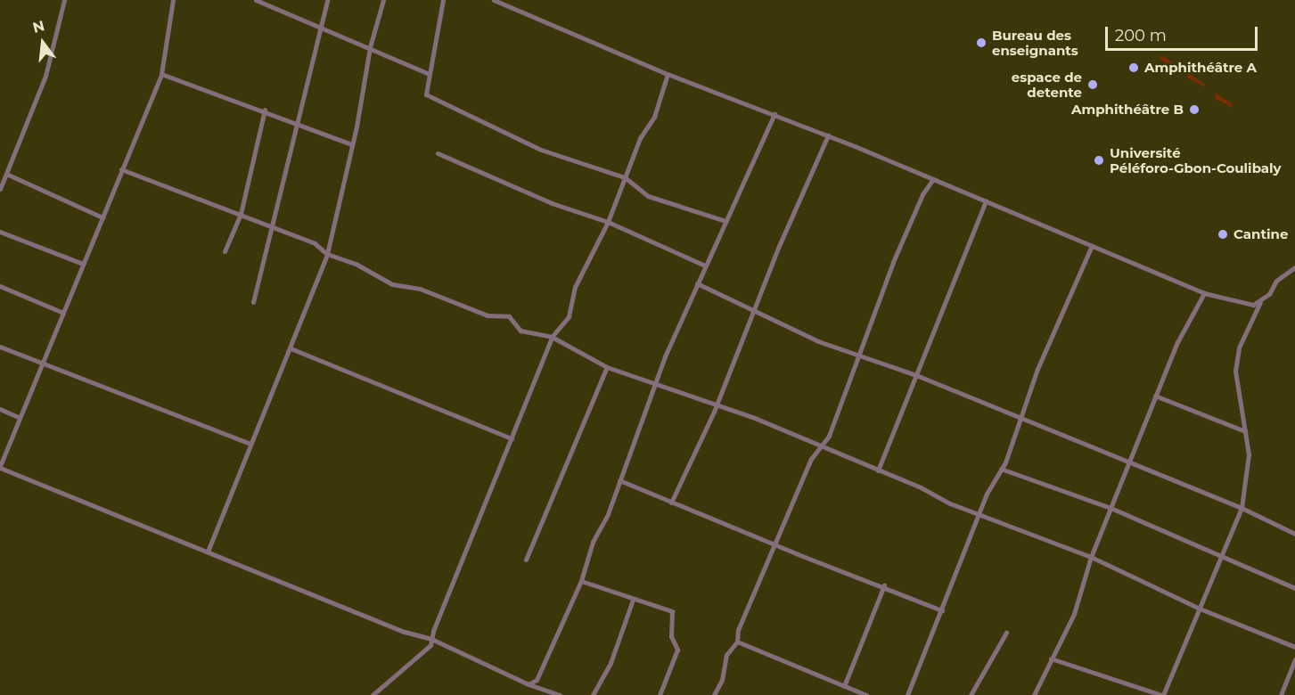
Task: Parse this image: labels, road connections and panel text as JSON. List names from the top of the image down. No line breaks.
{"places":["Bureau des enseignants","Amphithéâtre A","espace de detente","Amphithéâtre B","Université Péléforo-Gbon-Coulibaly","Cantine"],"scale_bar":"200 m","north":"top"}
